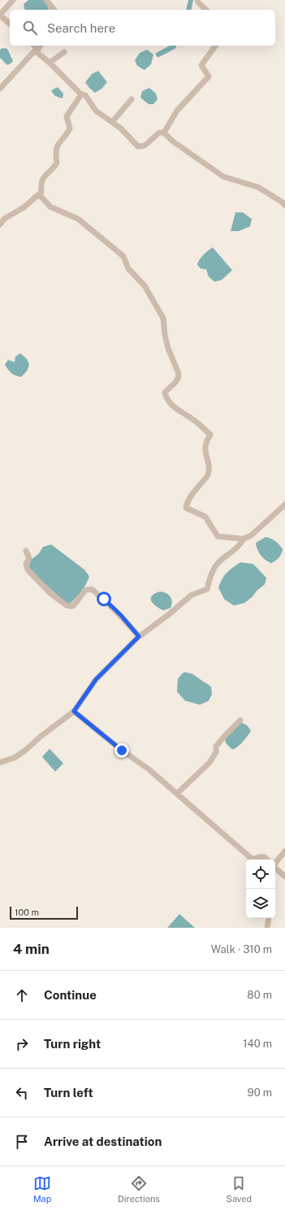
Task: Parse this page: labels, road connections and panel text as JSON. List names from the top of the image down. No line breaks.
{"scale_bar":"100 m","page":{"search":"Search here","scale":"100 m","heading":["4 min","Walk · 310 m"],"list":[["Continue","80 m"],["Turn right","140 m"],["Turn left","90 m"],"Arrive at destination"],"nav":["Map","Directions","Saved"]}}
